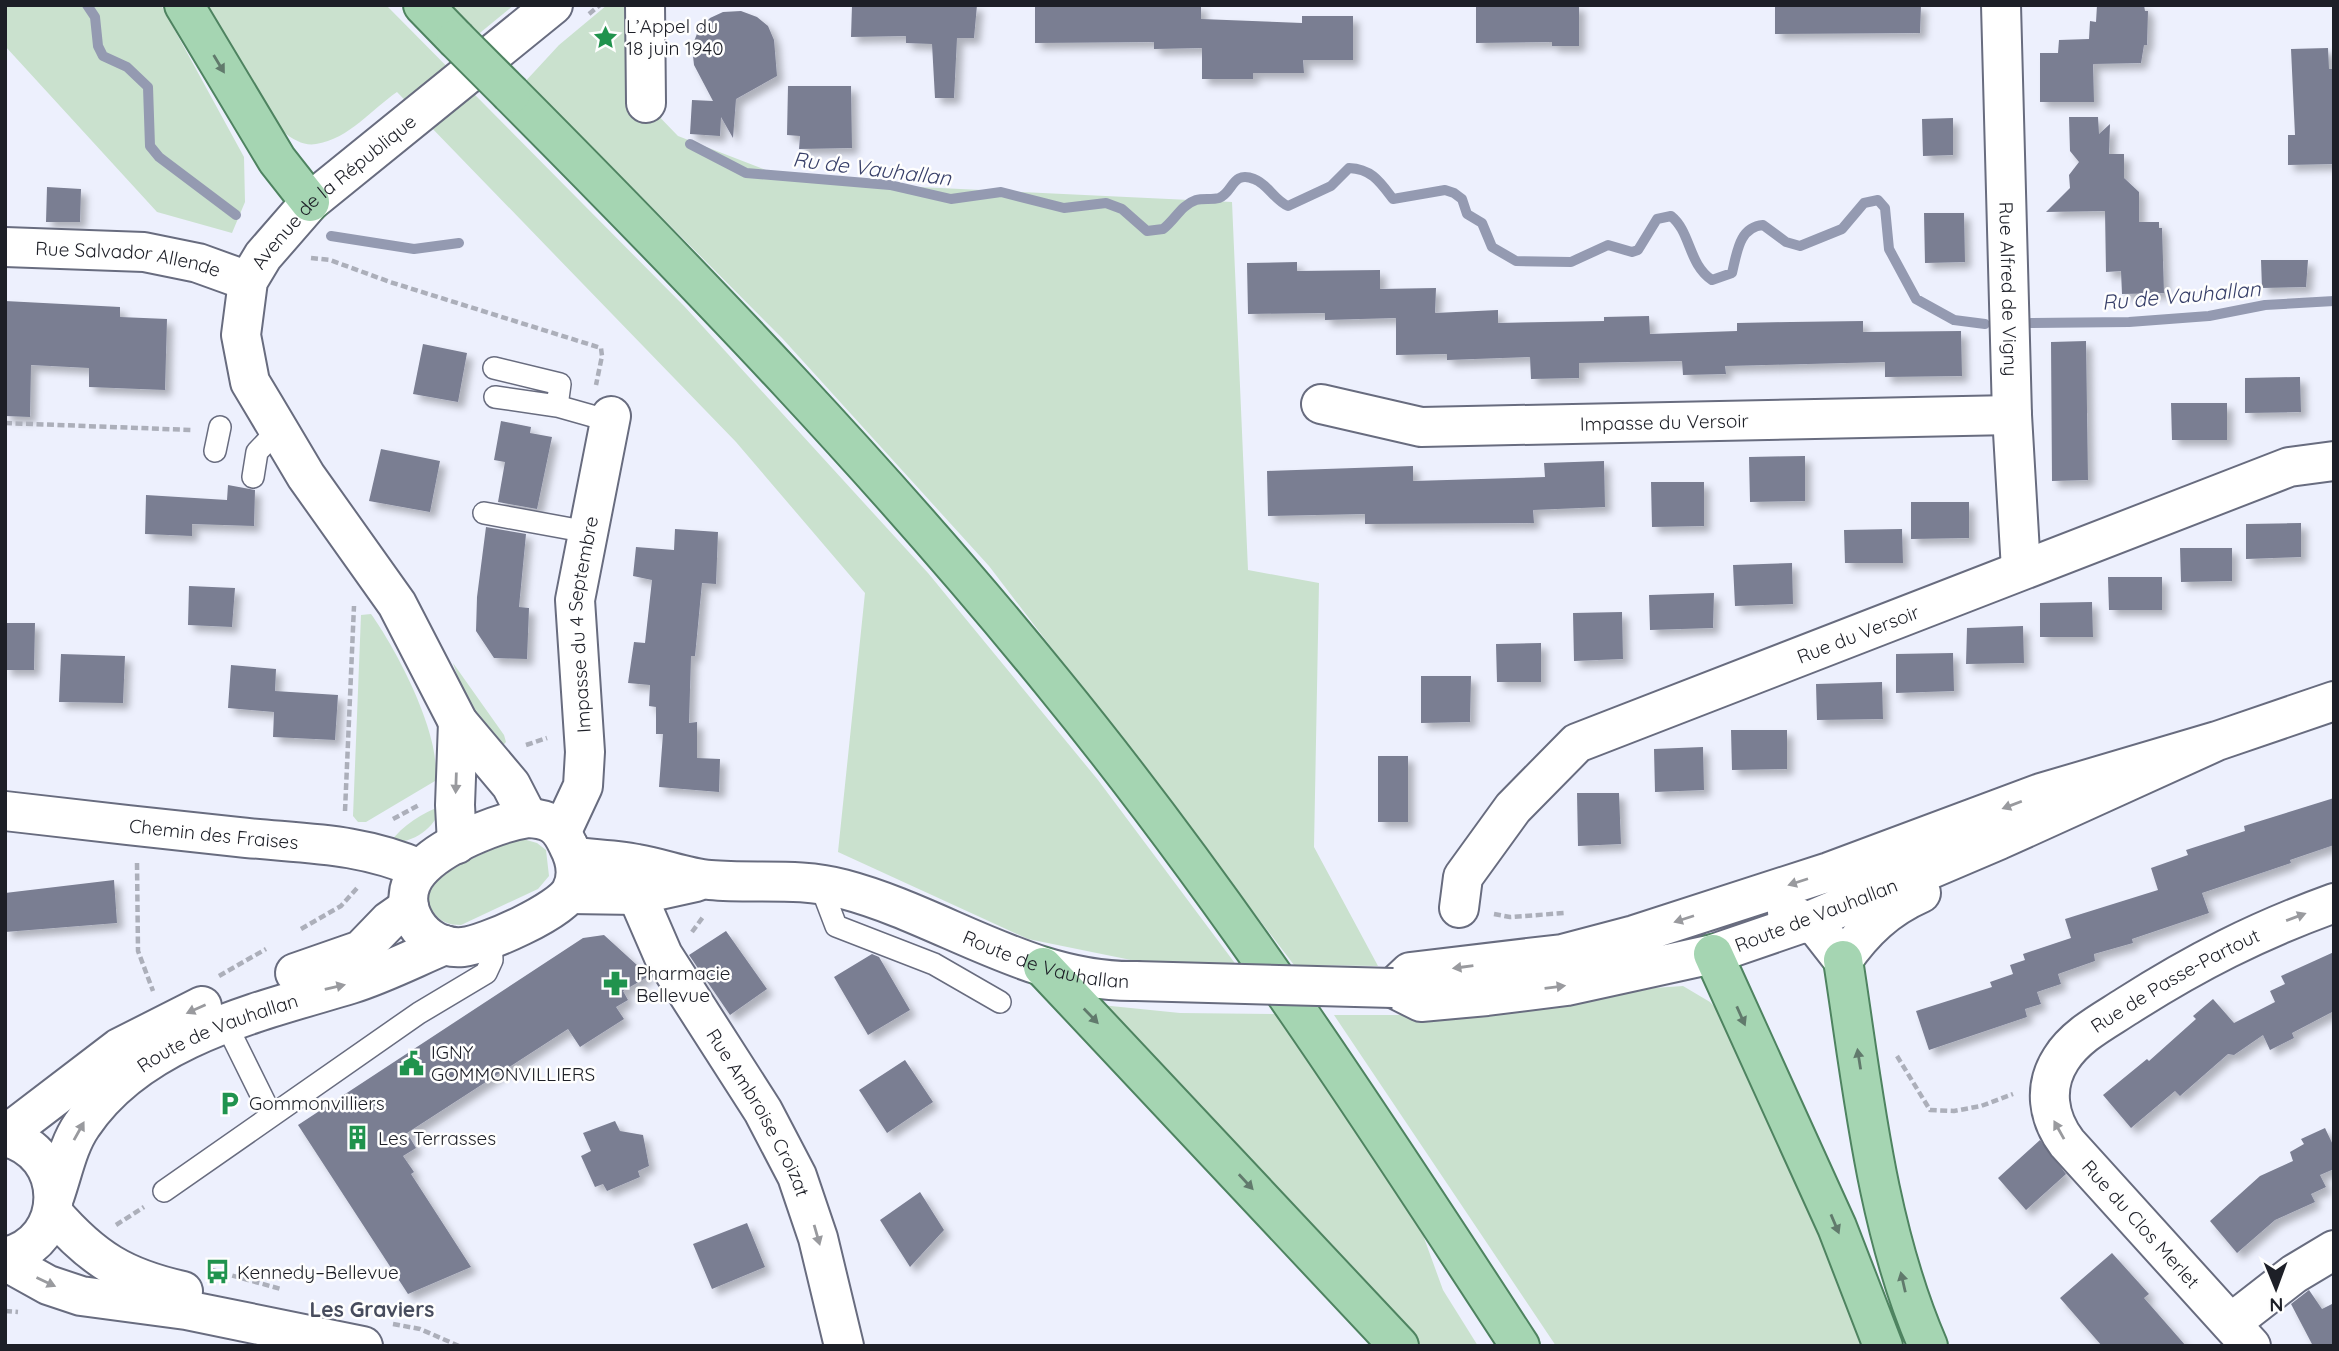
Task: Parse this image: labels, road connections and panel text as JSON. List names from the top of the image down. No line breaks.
{"streets":{"street":["Avenue de la République","Rue Salvador Allende","Rue Alfred de Vigny","Impasse du Versoir","Impasse du 4 Septembre","Rue du Versoir","Chemin des Fraises","Route de Vauhallan","Rue de Passe-Partout","Rue Ambroise Croizat","Rue du Clos Merlet"]},"crossings":[["Avenue de la République","Rue Salvador Allende"],["Avenue de la République","Impasse du 4 Septembre"],["Avenue de la République","Chemin des Fraises"],["Avenue de la République","Route de Vauhallan"],["Rue Alfred de Vigny","Impasse du Versoir"],["Rue Alfred de Vigny","Rue du Versoir"],["Impasse du 4 Septembre","Chemin des Fraises"],["Impasse du 4 Septembre","Route de Vauhallan"],["Chemin des Fraises","Route de Vauhallan"],["Route de Vauhallan","Rue Ambroise Croizat"],["Rue de Passe-Partout","Rue du Clos Merlet"]],"one_way":["Rue Ambroise Croizat","Rue du Clos Merlet"],"districts":["Les Graviers"],"water":["Ru de Vauhallan"],"places":{"place":["L’Appel du 18 juin 1940"],"pharmacy":["Pharmacie Bellevue"],"public building":["IGNY GOMMONVILLIERS"],"parking":["Gommonvilliers"],"building":["Les Terrasses"],"bus stop":["Kennedy–Bellevue"]},"north":"bottom"}
